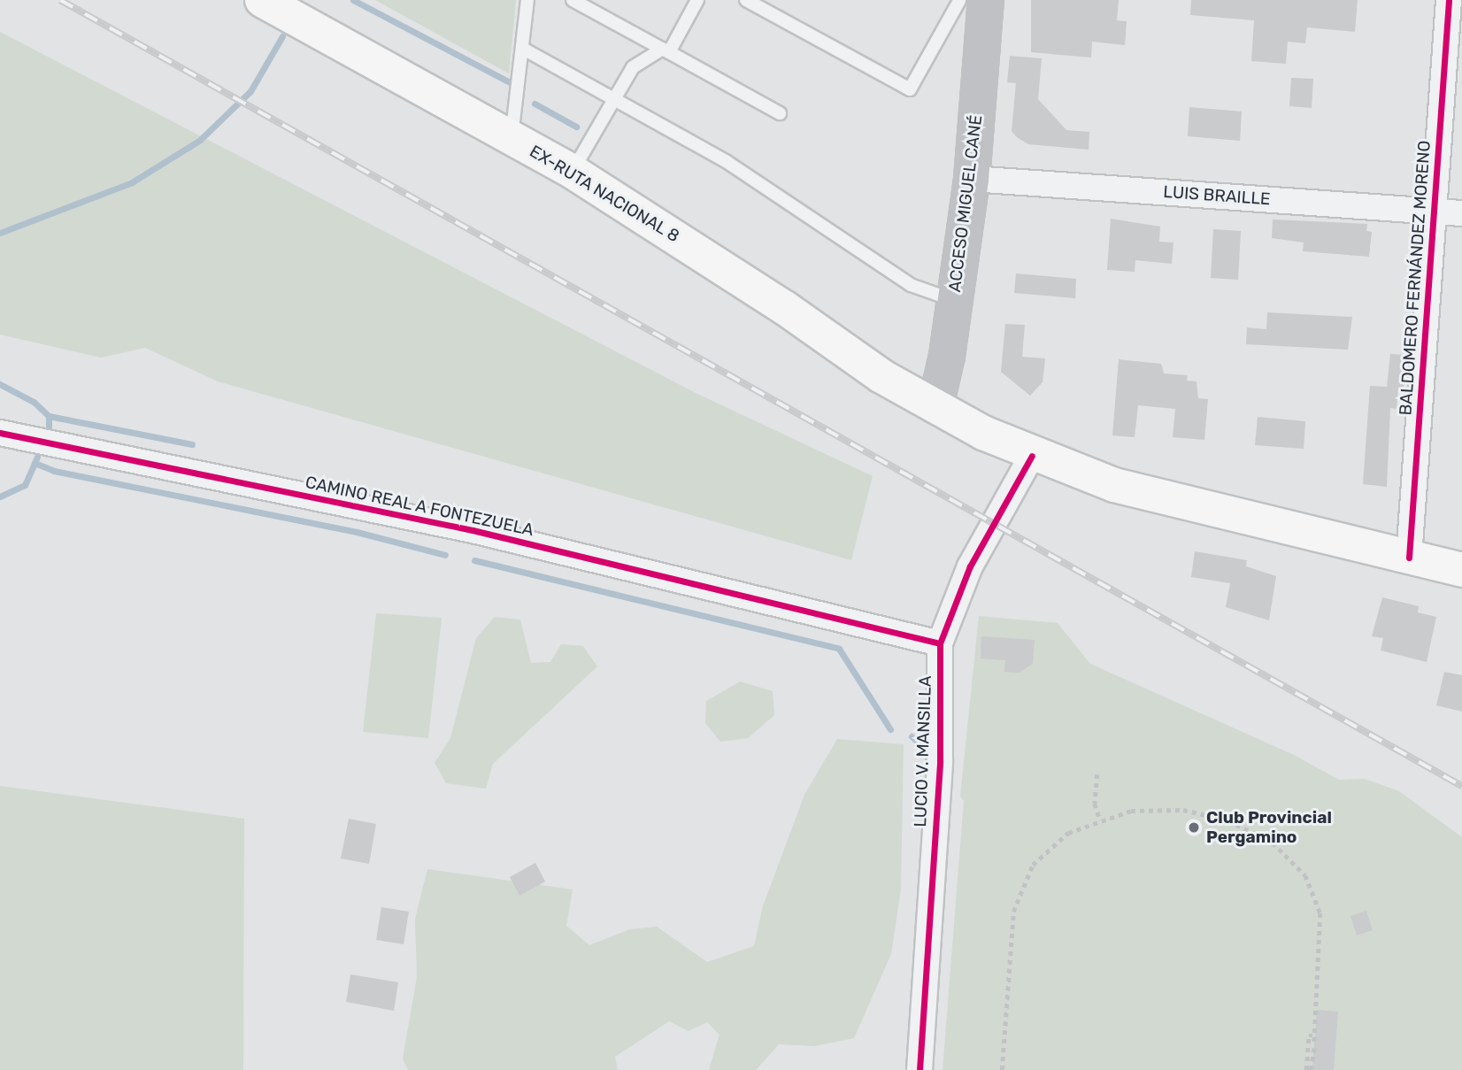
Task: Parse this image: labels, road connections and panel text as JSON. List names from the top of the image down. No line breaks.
{"streets":{"main road":["EX-RUTA NACIONAL 8","ACCESO MIGUEL CANÉ"],"street":["LUIS BRAILLE","BALDOMERO FERNÁNDEZ MORENO","CAMINO REAL A FONTEZUELA","LUCIO V. MANSILLA"]},"crossings":[["EX-RUTA NACIONAL 8","ACCESO MIGUEL CANÉ"],["EX-RUTA NACIONAL 8","BALDOMERO FERNÁNDEZ MORENO"],["EX-RUTA NACIONAL 8","LUCIO V. MANSILLA"],["LUIS BRAILLE","ACCESO MIGUEL CANÉ"],["LUIS BRAILLE","BALDOMERO FERNÁNDEZ MORENO"],["CAMINO REAL A FONTEZUELA","LUCIO V. MANSILLA"]],"places":["Club Provincial Pergamino"]}
